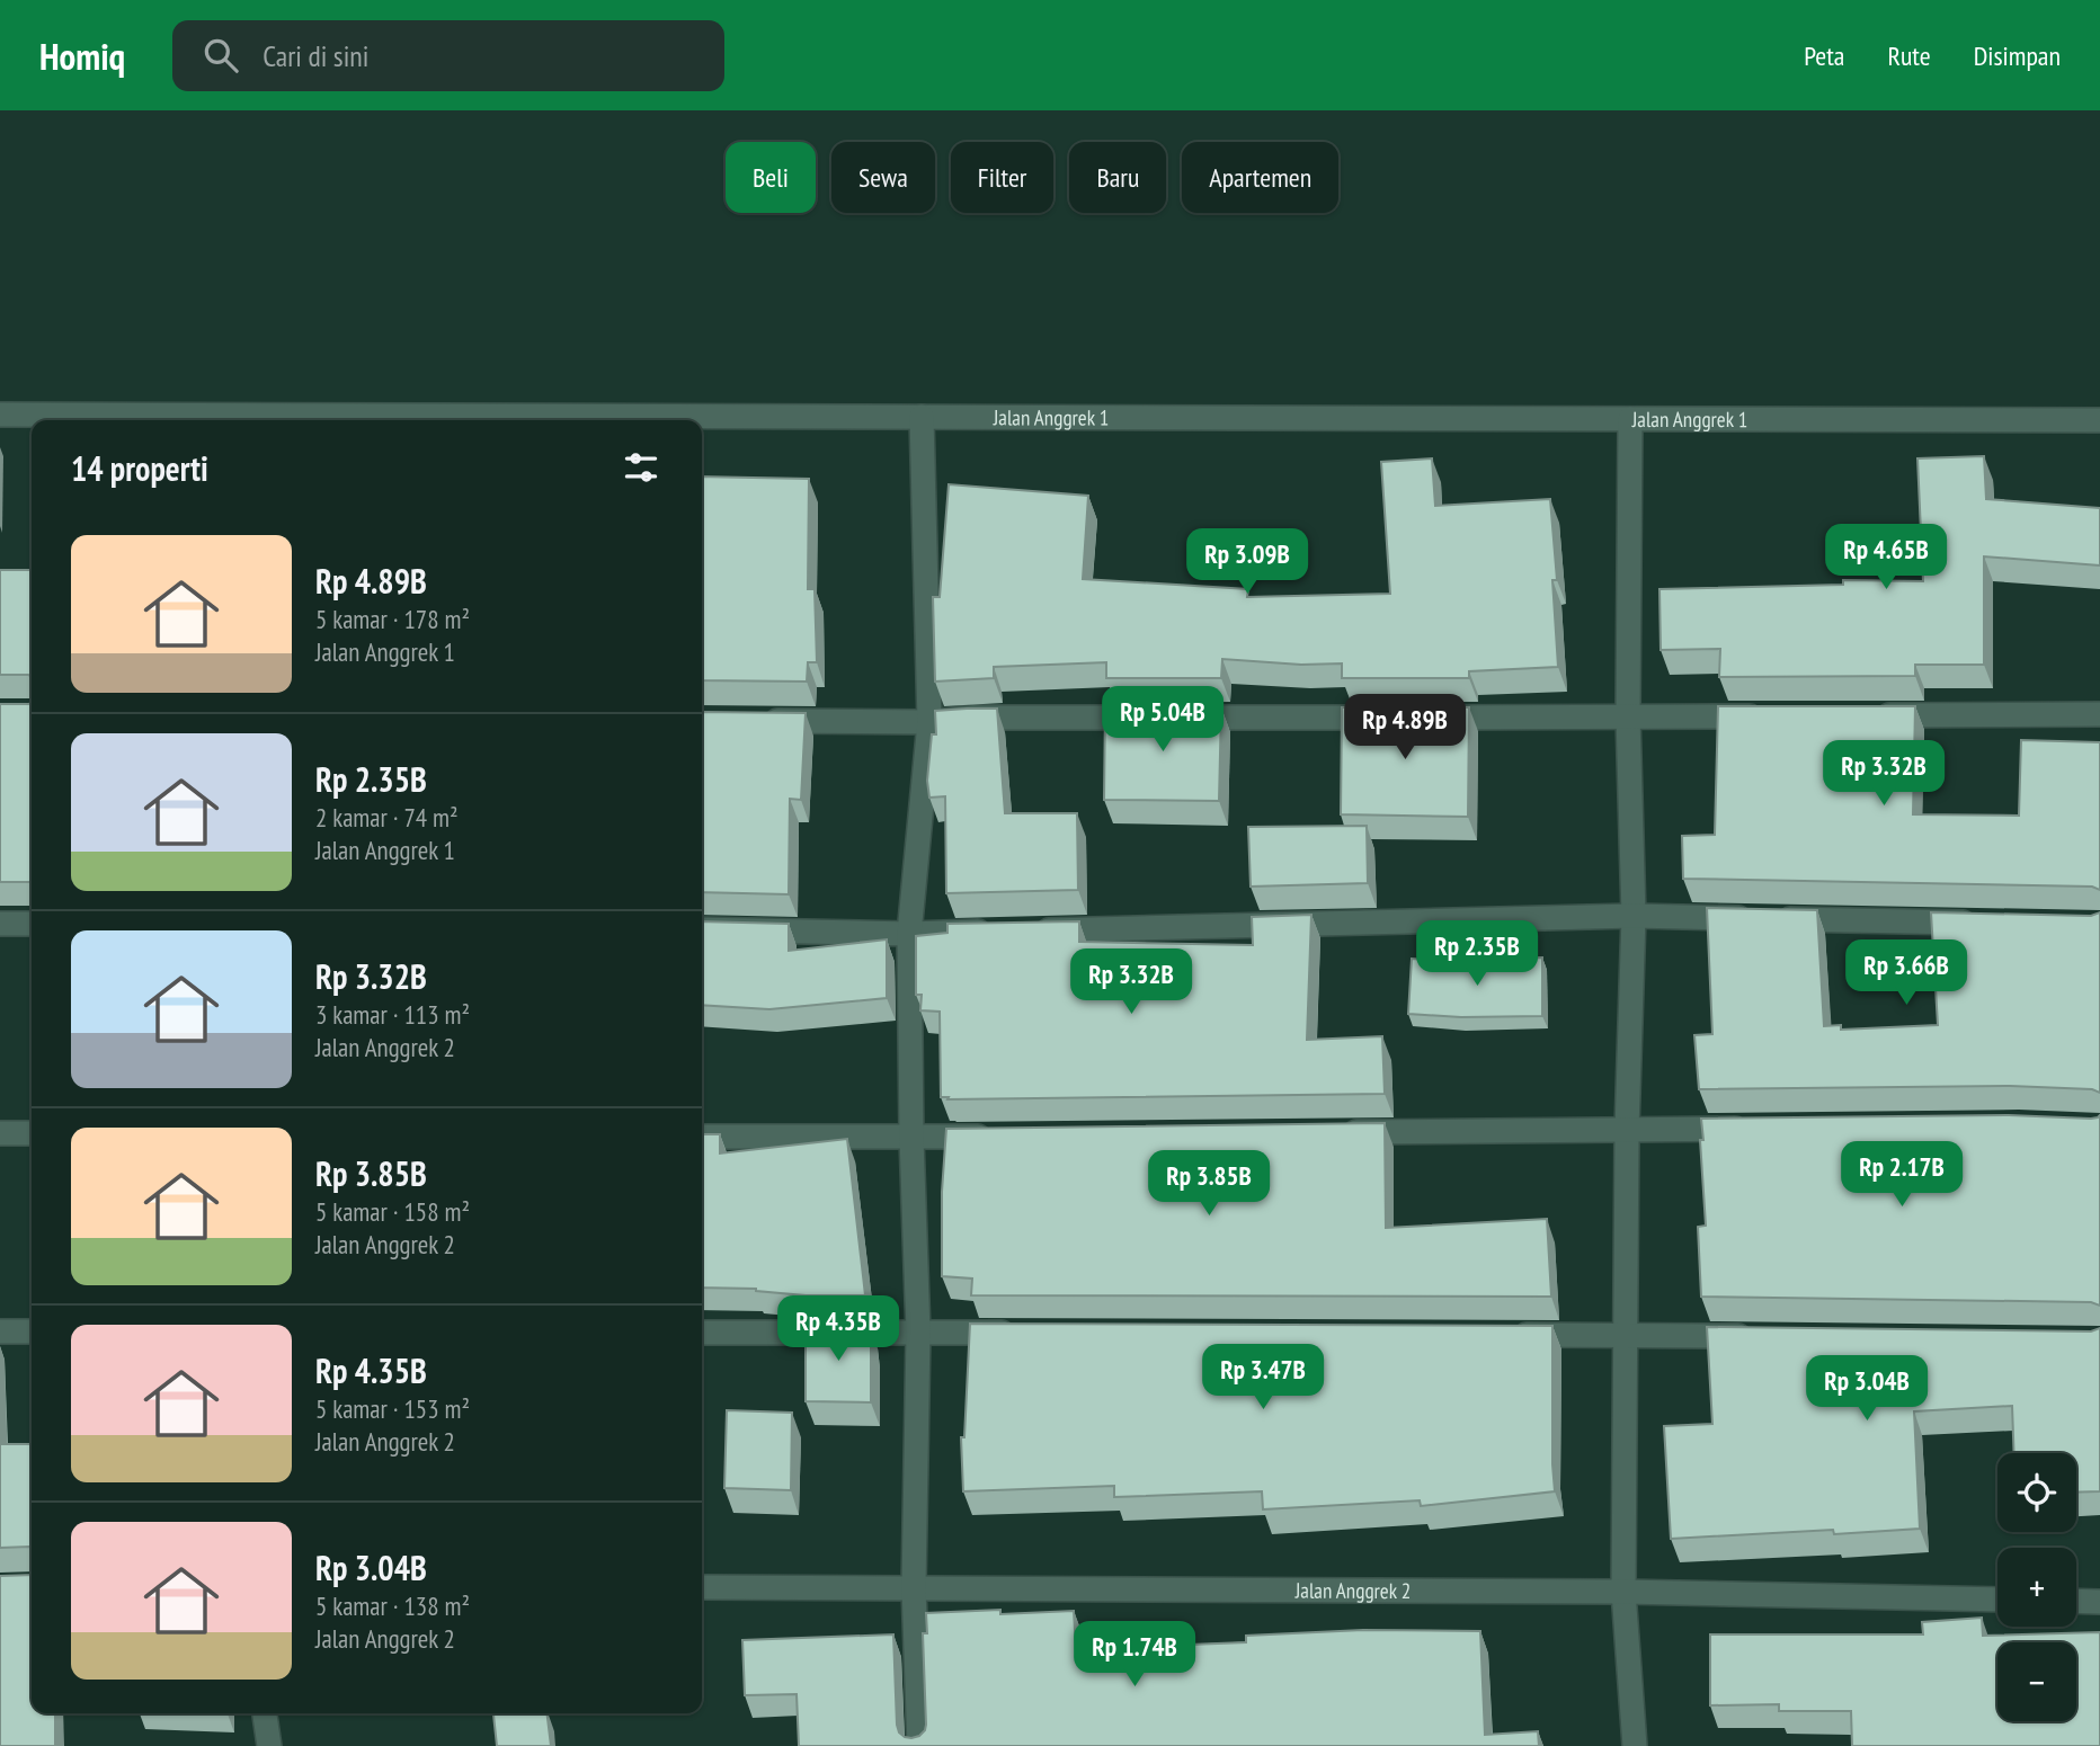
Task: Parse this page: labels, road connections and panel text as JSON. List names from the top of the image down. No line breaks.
{"streets":{"street":["Jalan Anggrek 1","Jalan Anggrek 2"]},"page":{"header":"Homiq","search":"Cari di sini","nav":["Peta","Rute","Disimpan"],"chip":["Beli","Sewa","Filter","Baru","Apartemen"],"heading":"14 properti","list":[{"name":"Rp 4.89B","note":"5 kamar · 178 m² · Jalan Anggrek 1"},{"name":"Rp 2.35B","note":"2 kamar · 74 m² · Jalan Anggrek 1"},{"name":"Rp 3.32B","note":"3 kamar · 113 m² · Jalan Anggrek 2"},{"name":"Rp 3.85B","note":"5 kamar · 158 m² · Jalan Anggrek 2"},{"name":"Rp 4.35B","note":"5 kamar · 153 m² · Jalan Anggrek 2"},{"name":"Rp 3.04B","note":"5 kamar · 138 m² · Jalan Anggrek 2"}],"price":["Rp 4.65B","Rp 3.09B","Rp 5.04B","Rp 4.89B","Rp 3.32B","Rp 2.35B","Rp 3.66B","Rp 3.32B","Rp 2.17B","Rp 3.85B","Rp 4.35B","Rp 3.47B","Rp 3.04B","Rp 1.74B"],"map_buttons":["+","−"]}}
